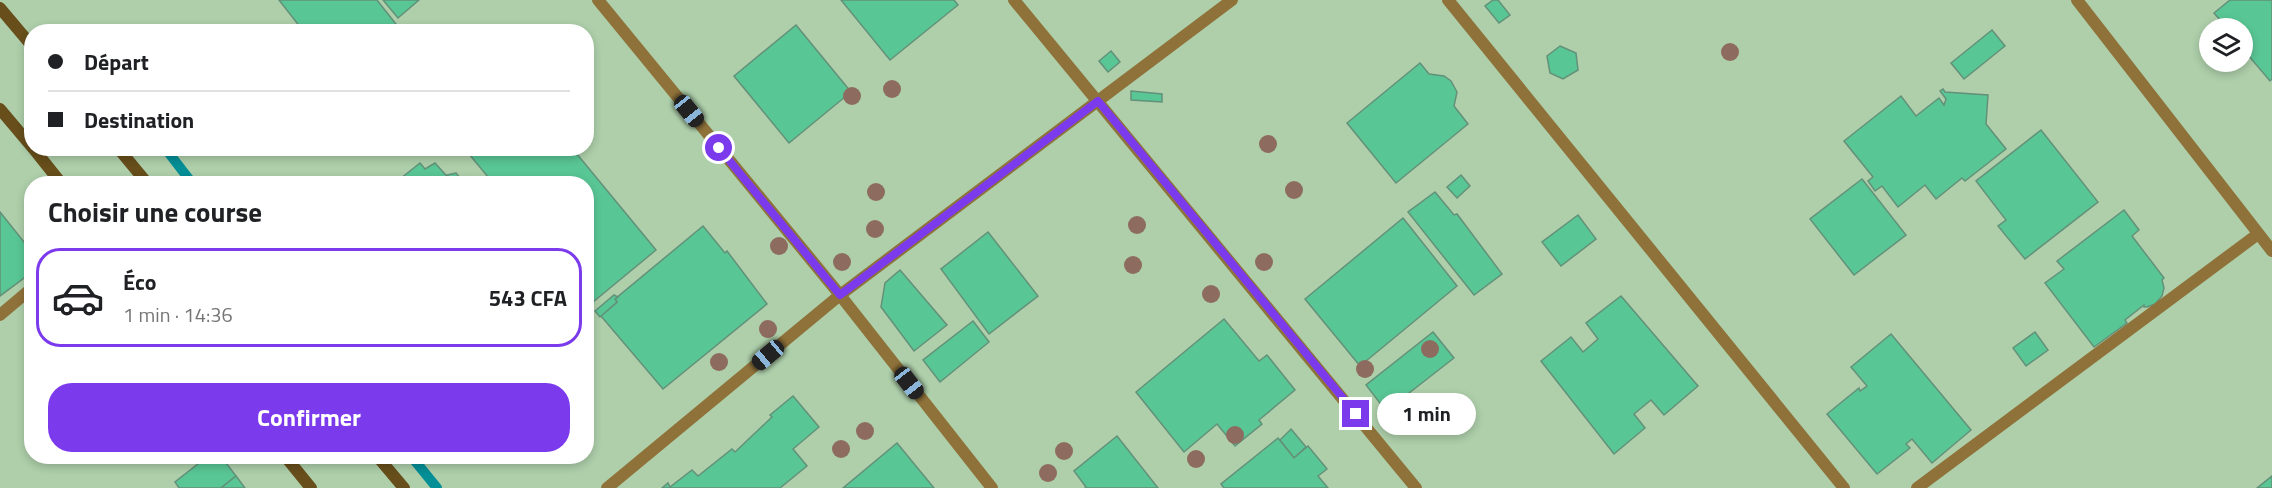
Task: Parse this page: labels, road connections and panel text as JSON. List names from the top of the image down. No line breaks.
{"page":{"banner":["Départ","Destination"],"heading":"Choisir une course","list":[{"name":"Éco","note":"1 min · 14:36","value":"543 CFA"}],"buttons":"Confirmer","bubble":"1 min"}}
